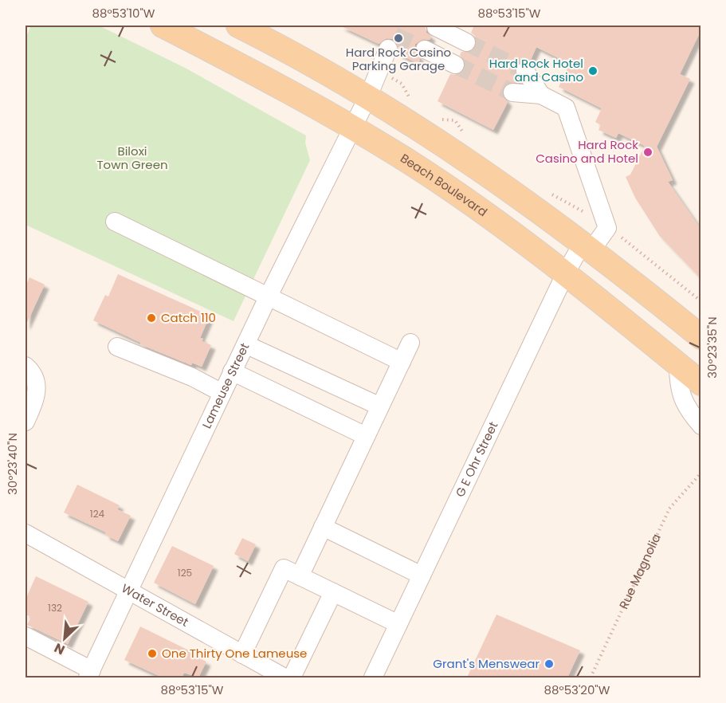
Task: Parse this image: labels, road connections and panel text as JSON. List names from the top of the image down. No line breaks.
{"streets":{"main road":["Beach Boulevard"],"street":["Lameuse Street","G E Ohr Street","Water Street"],"path":["Rue Magnolia"]},"crossings":[["Beach Boulevard","Lameuse Street"],["Beach Boulevard","G E Ohr Street"],["Lameuse Street","Water Street"]],"parks":["Biloxi Town Green"],"places":["Hard Rock Casino Parking Garage","Hard Rock Hotel and Casino","Hard Rock Casino and Hotel","Catch 110","One Thirty One Lameuse","Grant's Menswear"],"house_numbers":["124","125","132"],"north":"bottom left","coordinates":["88°53'10\"W","88°53'15\"W","30°23'35\"N","30°23'40\"N","88°53'20\"W"]}
